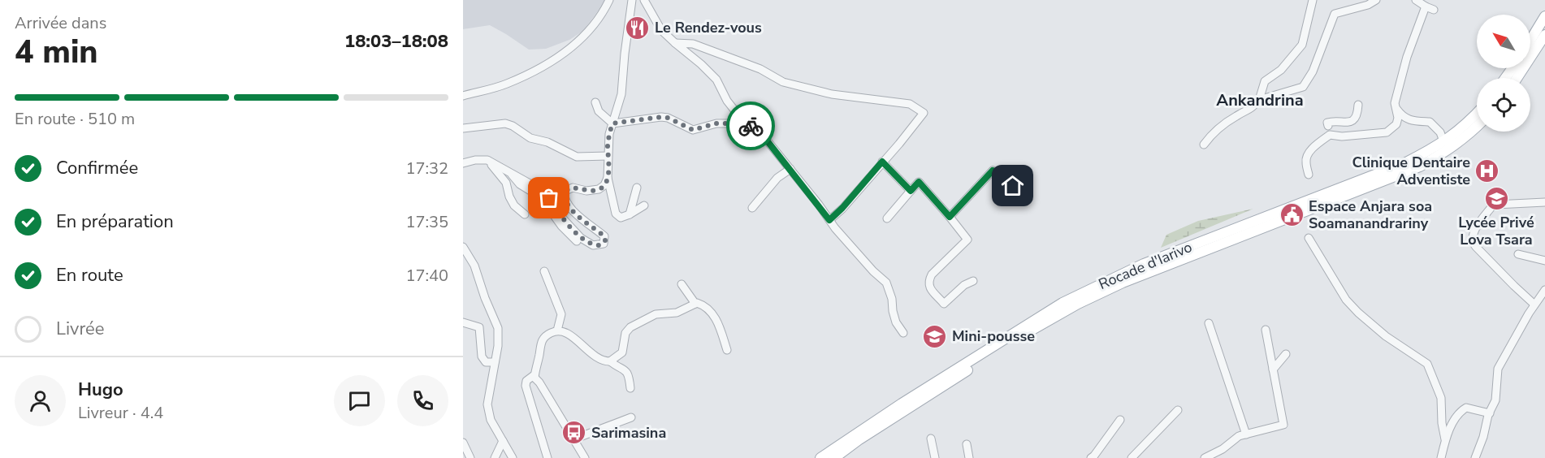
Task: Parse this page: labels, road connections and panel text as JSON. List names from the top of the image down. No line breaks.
{"streets":{"main road":["Rocade d'Iarivo"]},"districts":["Ankandrina"],"places":{"restaurant":["Le Rendez-vous"],"hospital":["Clinique Dentaire Adventiste"],"school or university":["Lycée Privé Lova Tsara","Mini-pousse"],"public building":["Espace Anjara soa Soamanandrariny"],"bus stop":["Sarimasina"]},"north":"top left","page":{"heading":["4 min","Arrivée dans","18:03–18:08"],"panel":["Hugo","Livreur · 4.4"],"bar":"En route · 510 m","list":[["Confirmée","17:32"],["En préparation","17:35"],["En route","17:40"],"Livrée"]}}
